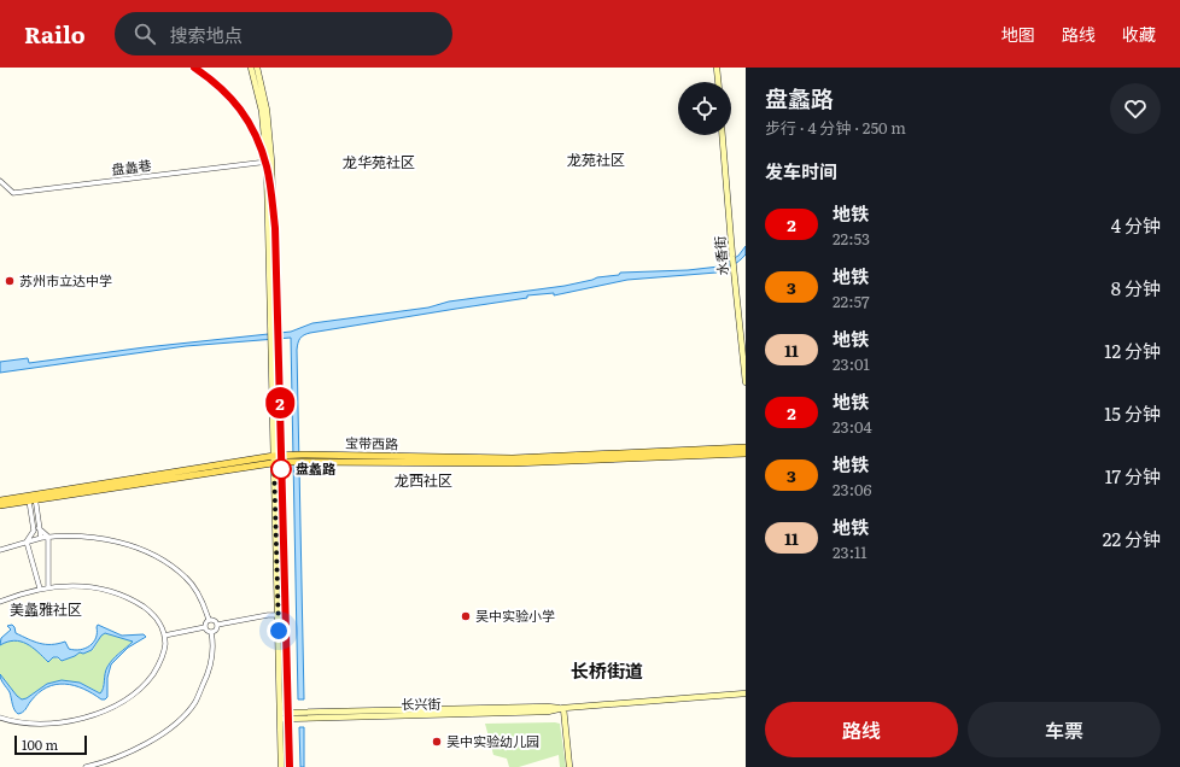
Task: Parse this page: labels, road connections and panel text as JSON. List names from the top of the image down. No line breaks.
{"streets":{"main road":["水香街","宝带西路","长兴街"],"street":["盘蠡巷"]},"districts":["龙苑社区","龙华苑社区","龙西社区","美蠡雅社区","长桥街道"],"places":["苏州市立达中学","盘蠡路","吴中实验小学","吴中实验幼儿园"],"lines":["metro line 2"],"scale_bar":"100 m","page":{"header":"Railo","search":"搜索地点","nav":["地图","路线","收藏"],"on_map":"2","heading":[["盘蠡路","步行 · 4 分钟 · 250 m"],"发车时间"],"list":[{"mark":"2","name":"地铁","note":"22:53","value":"4 分钟"},{"mark":"3","name":"地铁","note":"22:57","value":"8 分钟"},{"mark":"11","name":"地铁","note":"23:01","value":"12 分钟"},{"mark":"2","name":"地铁","note":"23:04","value":"15 分钟"},{"mark":"3","name":"地铁","note":"23:06","value":"17 分钟"},{"mark":"11","name":"地铁","note":"23:11","value":"22 分钟"}],"buttons":["路线","车票"],"scale":"100 m"}}
